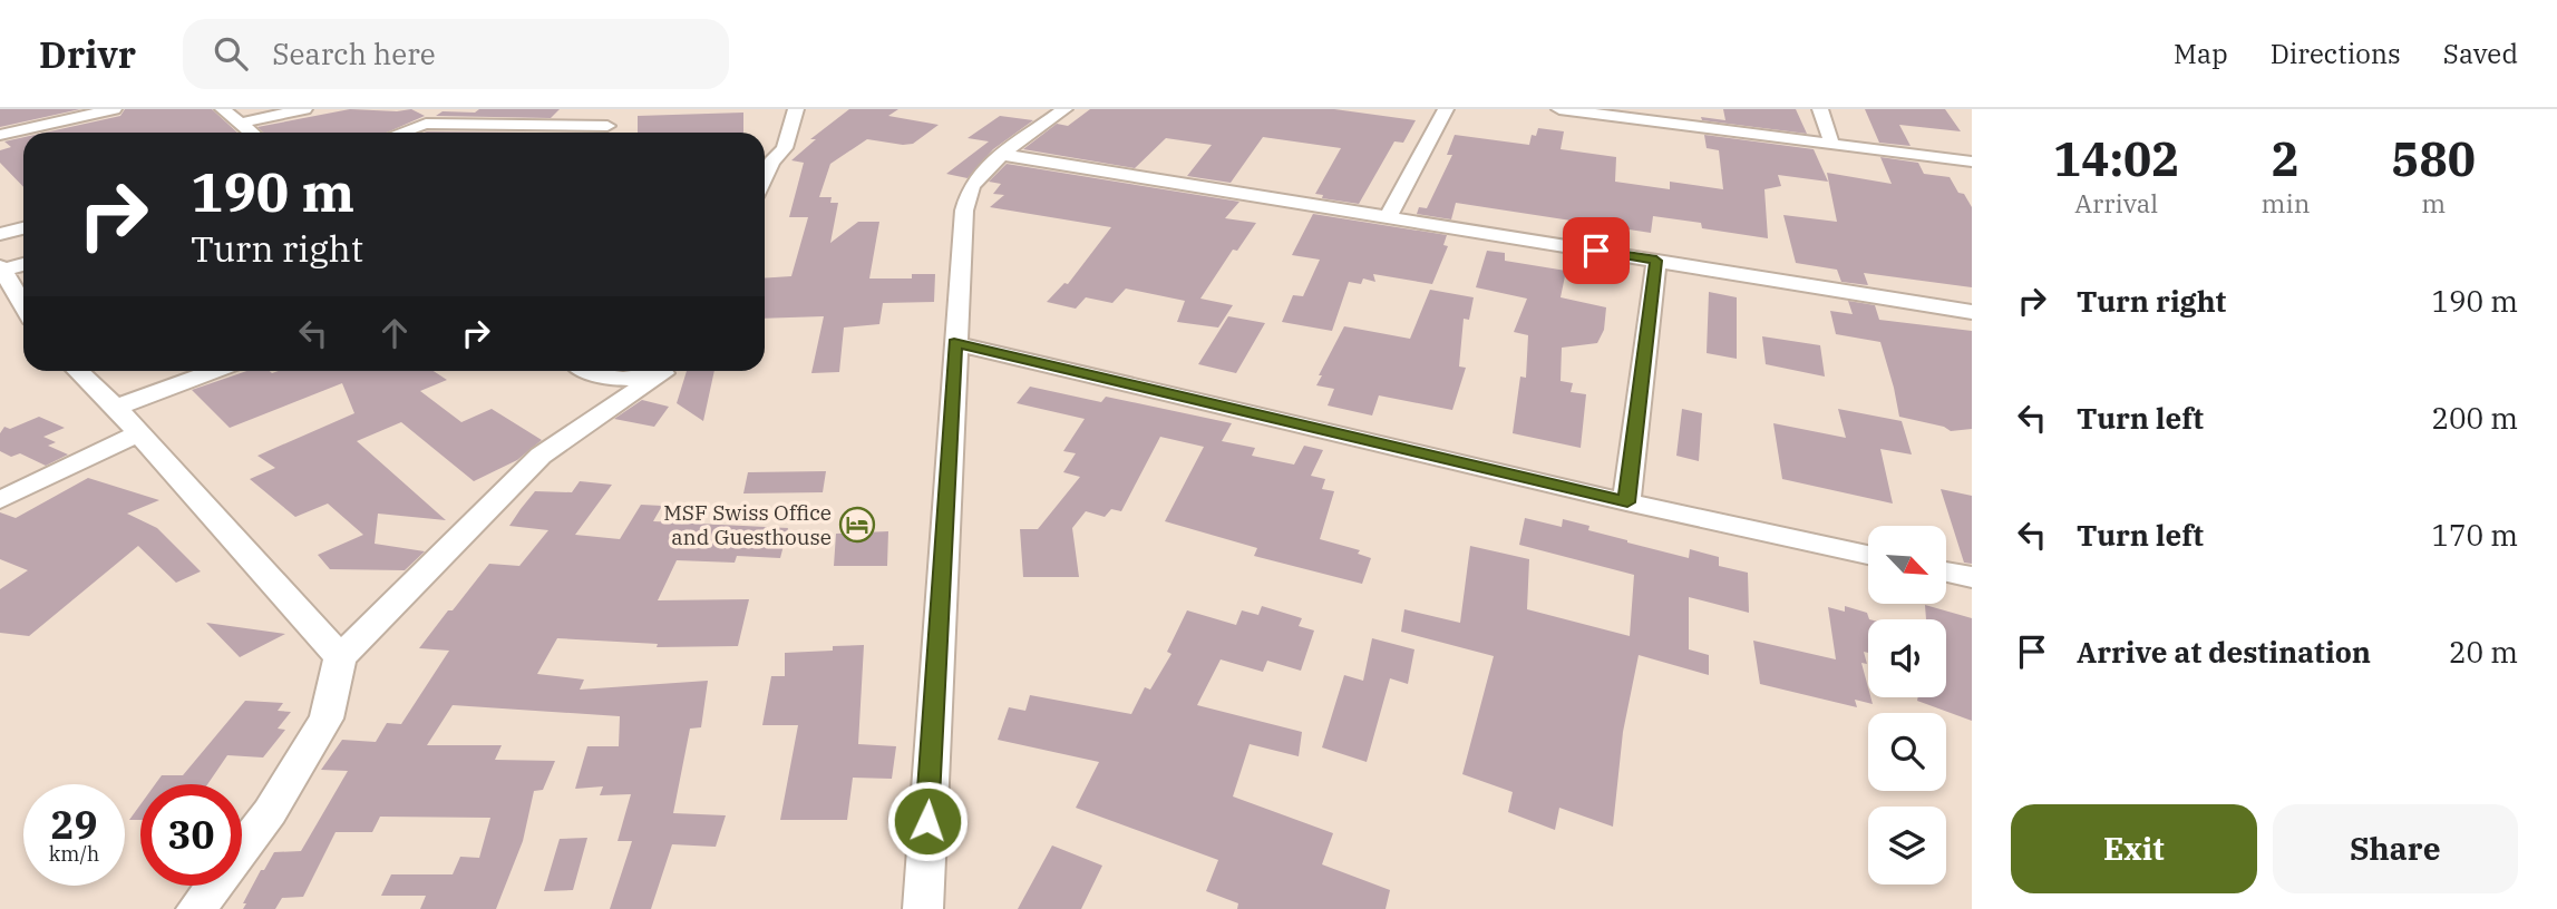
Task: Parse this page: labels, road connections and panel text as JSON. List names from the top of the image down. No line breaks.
{"places":{"hotel":["MSF Swiss Office and Guesthouse"]},"north":"bottom right","page":{"header":"Drivr","search":"Search here","nav":["Map","Directions","Saved"],"eta":["14:02","Arrival","2","min","580","m"],"turn":["190 m","Turn right"],"list":[{"name":"Turn right","value":"190 m"},{"name":"Turn left","value":"200 m"},{"name":"Turn left","value":"170 m"},{"name":"Arrive at destination","value":"20 m"}],"speed":"29 km/h","limit":"30","buttons":["Exit","Share"]}}
